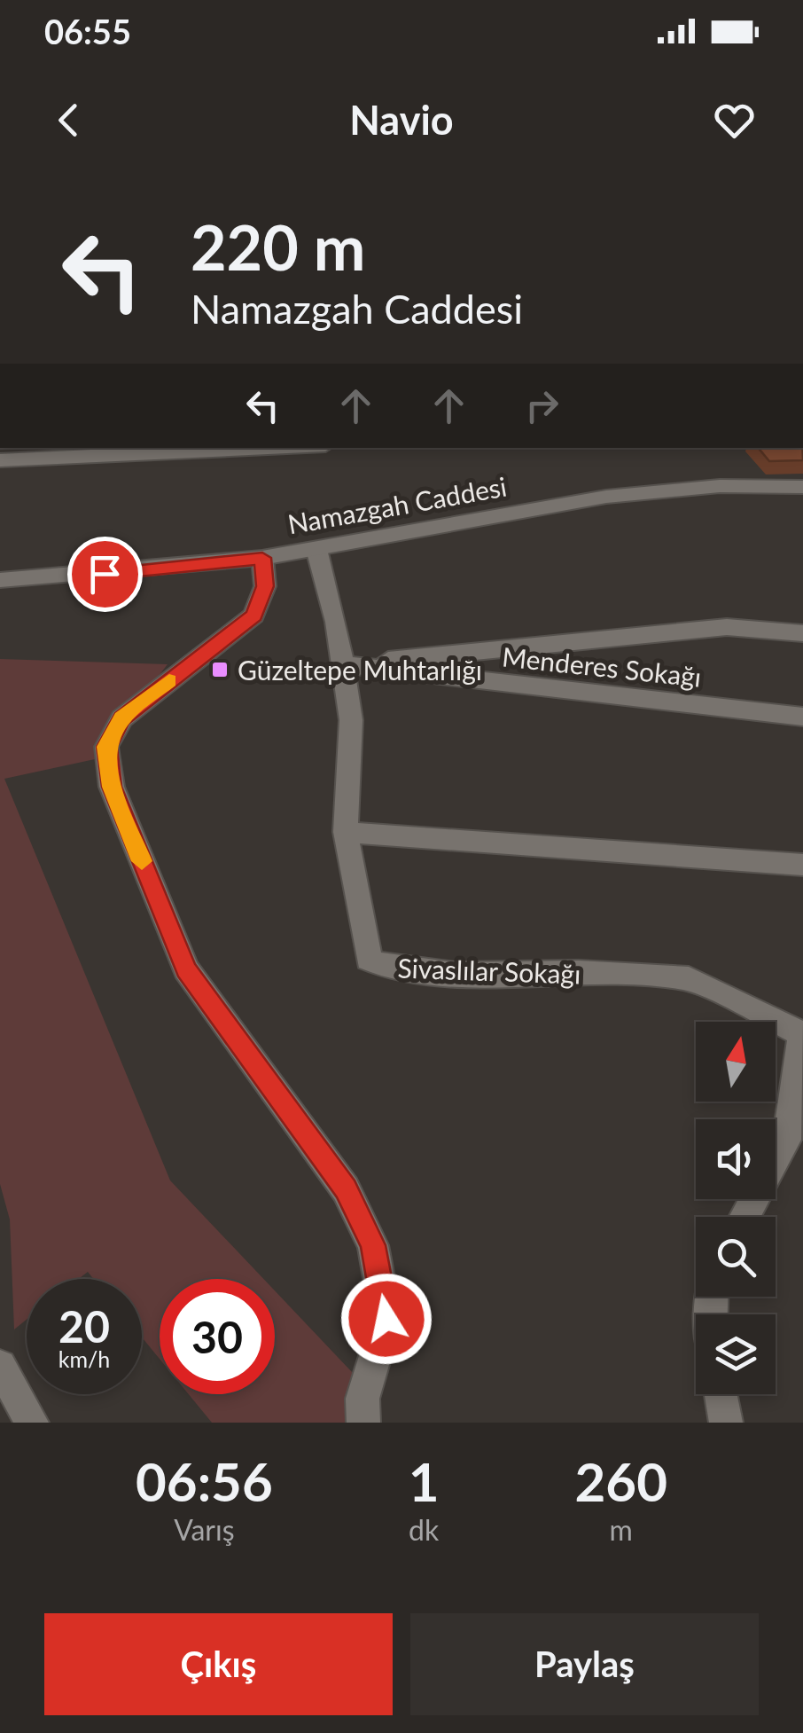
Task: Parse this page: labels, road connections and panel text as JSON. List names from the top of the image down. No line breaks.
{"streets":{"street":["Namazgah Caddesi","Menderes Sokağı","Sivaslılar Sokağı"]},"crossings":[["Namazgah Caddesi","Sivaslılar Sokağı"],["Menderes Sokağı","Sivaslılar Sokağı"]],"places":{"transit":["Güzeltepe Muhtarlığı"]},"north":"top","page":{"status":"06:55","header":"Navio","turn":["220 m","Namazgah Caddesi"],"speed":"20 km/h","limit":"30","eta":["06:56","Varış","1","dk","260","m"],"buttons":["Çıkış","Paylaş"]}}
